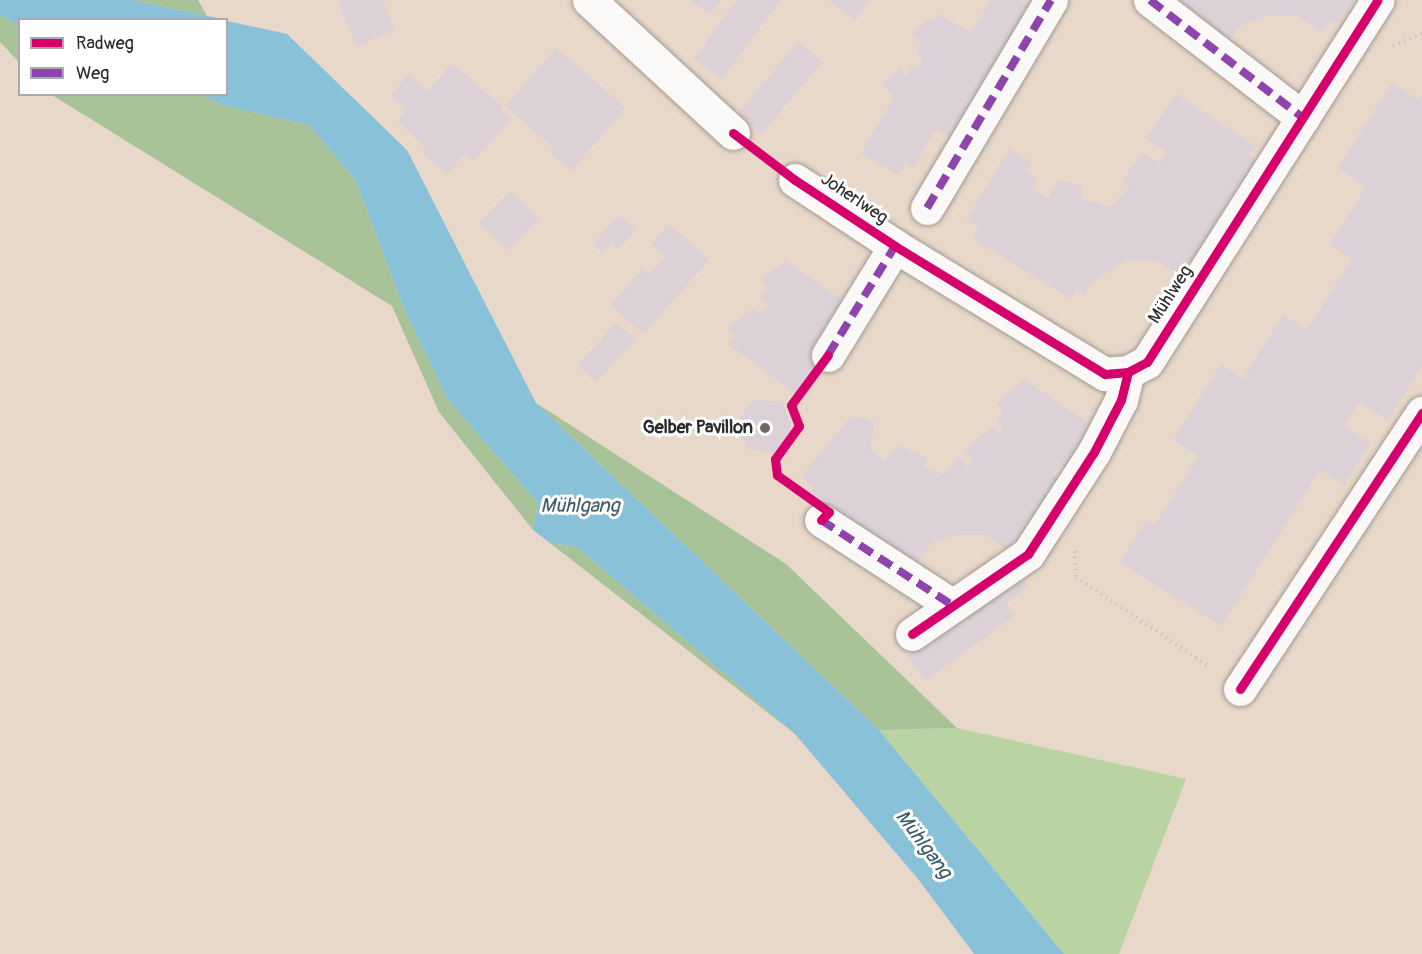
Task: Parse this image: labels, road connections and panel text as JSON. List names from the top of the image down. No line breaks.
{"streets":{"street":["Joherlweg","Mühlweg"]},"water":["Mühlgang"],"places":["Gelber Pavillon"],"legend":["Radweg","Weg"]}
